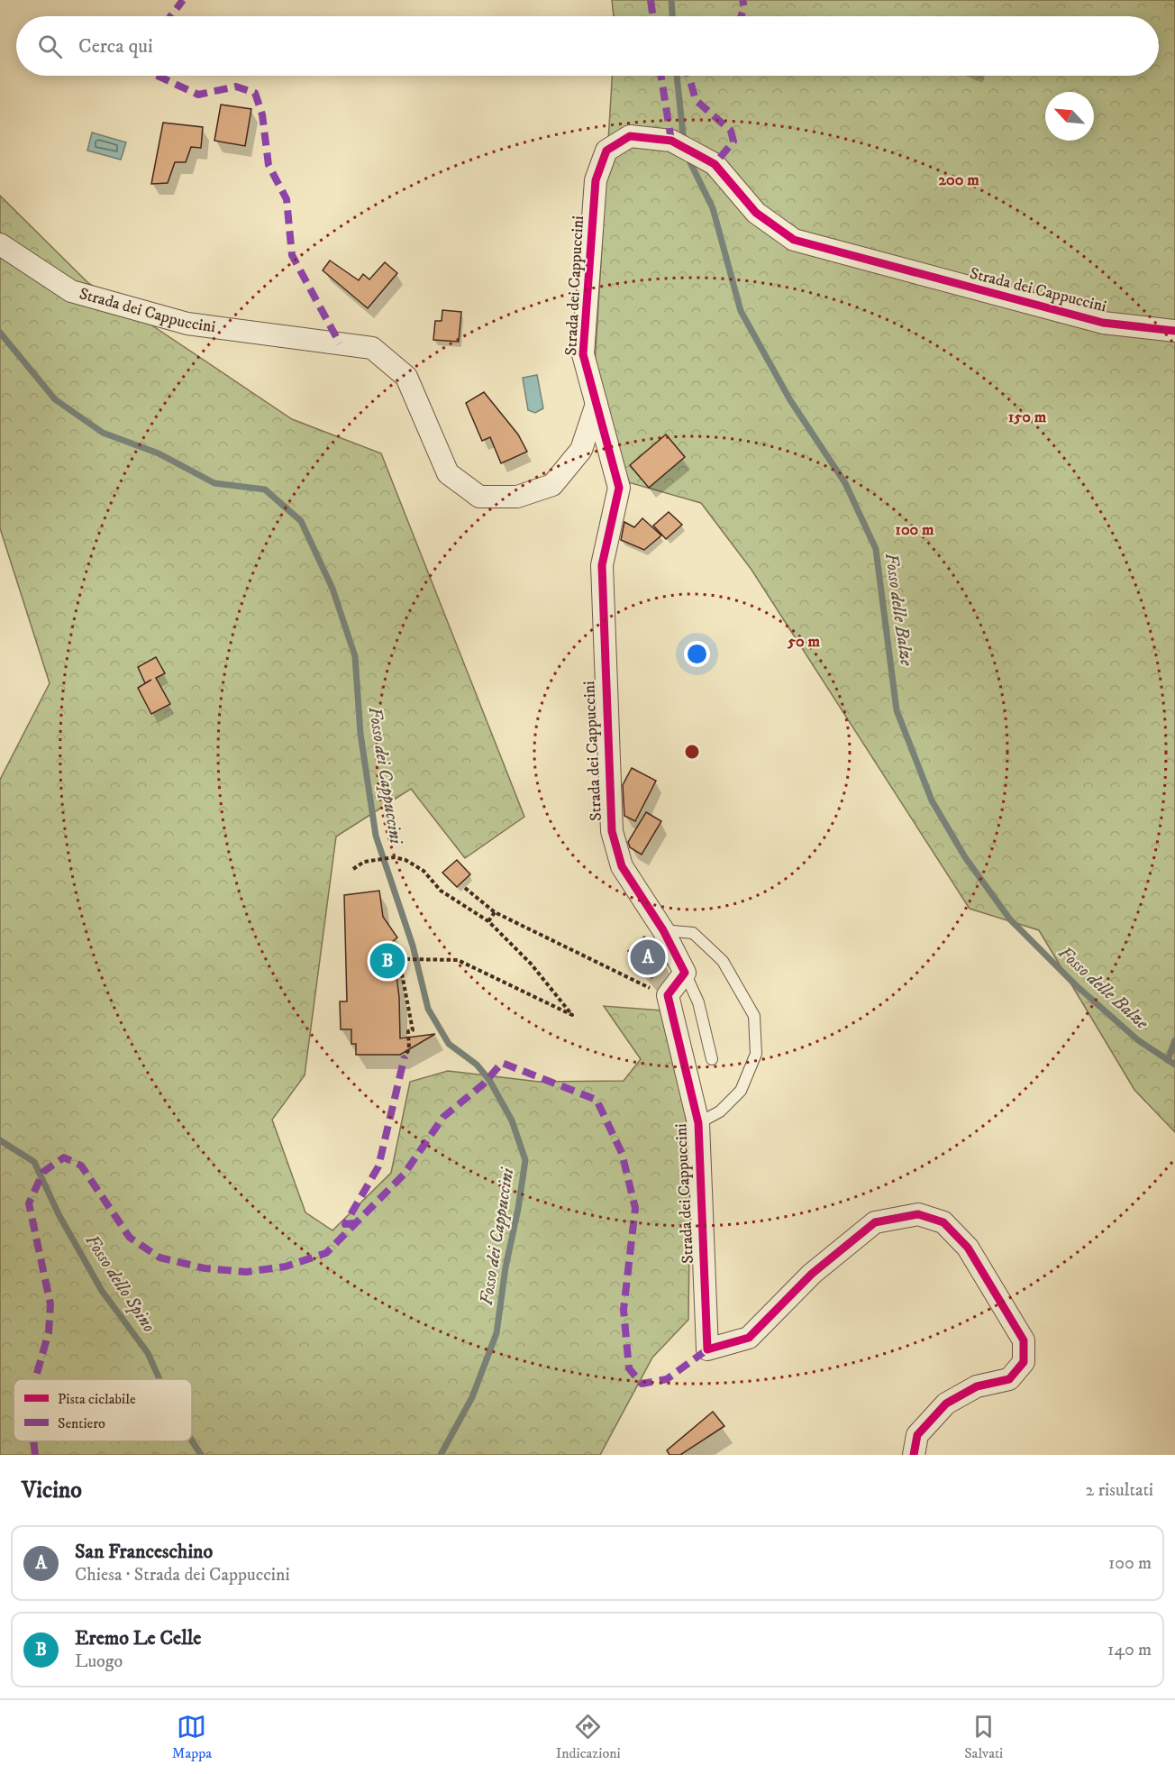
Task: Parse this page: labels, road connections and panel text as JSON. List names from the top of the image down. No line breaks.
{"streets":{"street":["Strada dei Cappuccini"]},"water":["Fosso delle Balze","Fosso dei Cappuccini","Fosso dello Spino"],"legend":["Pista ciclabile","Sentiero"],"north":"top left","page":{"search":"Cerca qui","pins":["A","B"],"heading":["Vicino","2 risultati"],"list":[{"mark":"A","name":"San Franceschino","note":"Chiesa · Strada dei Cappuccini","value":"100 m"},{"mark":"B","name":"Eremo Le Celle","note":"Luogo","value":"140 m"}],"nav":["Mappa","Indicazioni","Salvati"]},"rings":["200 m","150 m","100 m","50 m"]}
